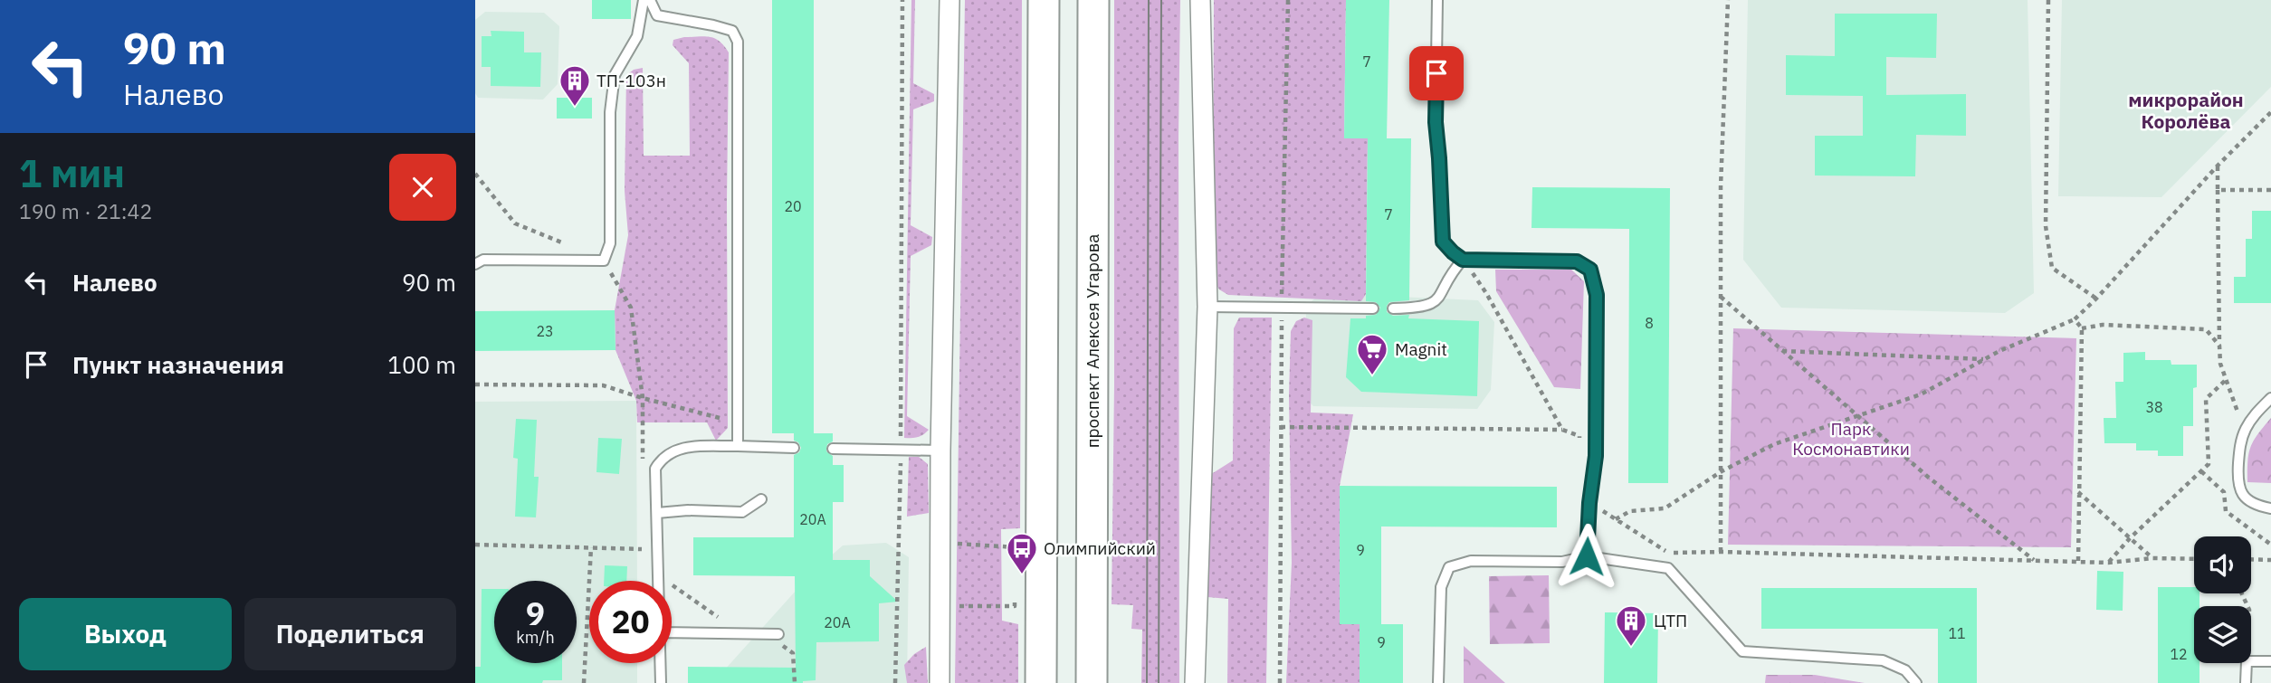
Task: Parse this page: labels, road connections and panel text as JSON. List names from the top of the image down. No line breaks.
{"streets":{"main road":["проспект Алексея Угарова"]},"districts":["микрорайон Королёва"],"parks":["Парк Космонавтики"],"places":{"building":["ТП-103н","ЦТП"],"supermarket":["Magnit"],"bus stop":["Олимпийский"]},"house_numbers":["7","20","7","8","23","38","20А","9","20А","11","9","12"],"page":{"turn":["90 m","Налево"],"heading":["1 мин","190 m · 21:42"],"list":[{"name":"Налево","value":"90 m"},{"name":"Пункт назначения","value":"100 m"}],"speed":"9 km/h","limit":"20","buttons":["Выход","Поделиться"]}}
